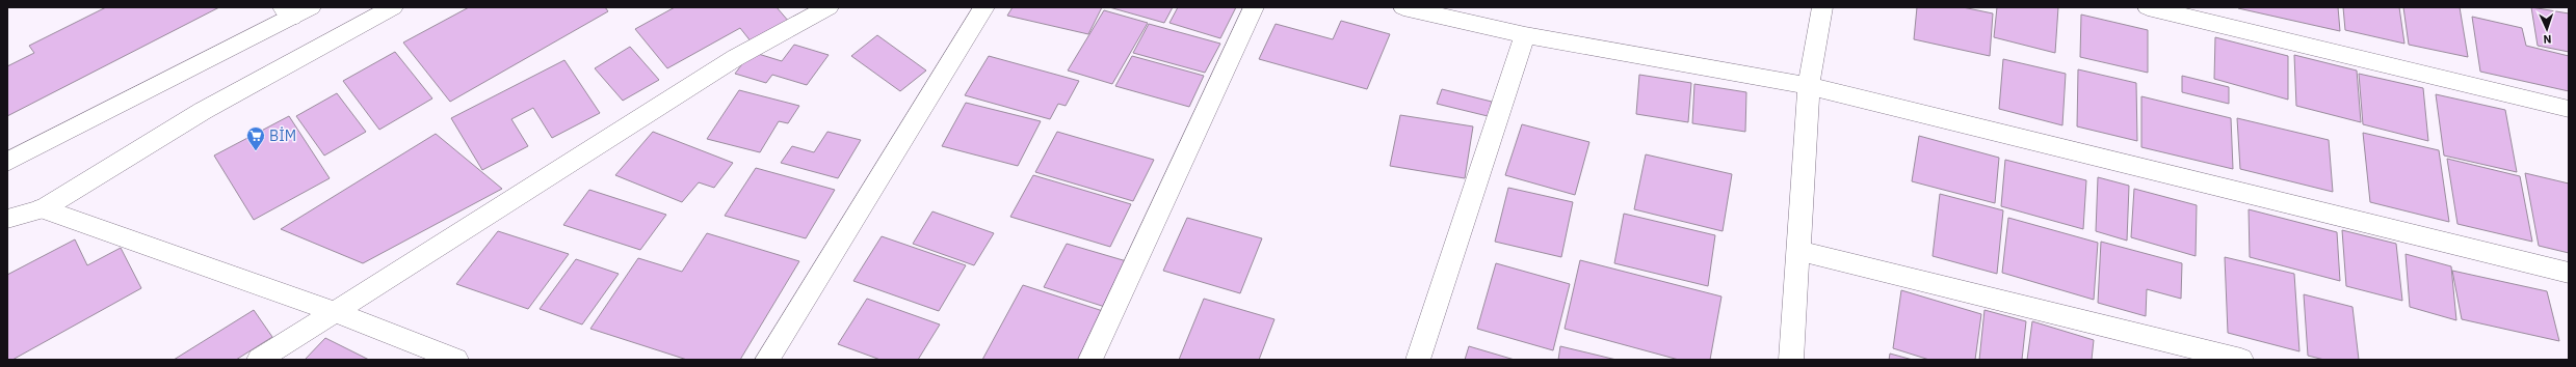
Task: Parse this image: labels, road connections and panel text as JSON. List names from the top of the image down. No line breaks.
{"places":{"supermarket":["BİM"]},"north":"bottom"}
